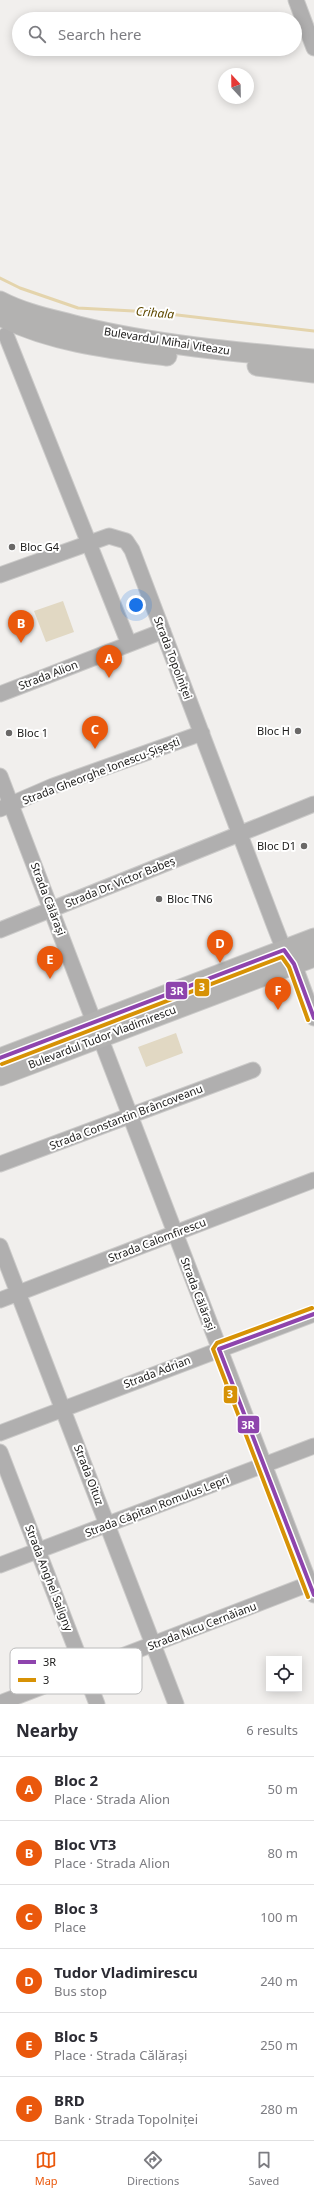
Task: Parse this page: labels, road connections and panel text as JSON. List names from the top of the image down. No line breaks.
{"streets":{"main road":["Bulevardul Mihai Viteazu","Bulevardul Tudor Vladimirescu"],"street":["Strada Topolniței","Strada Alion","Strada Gheorghe Ionescu-Șișești","Strada Dr. Victor Babeș","Strada Călărași","Strada Constantin Brâncoveanu","Strada Calomfirescu","Strada Adrian","Strada Oituz","Strada Căpitan Romulus Lepri","Strada Anghel Saligny","Strada Nicu Cernăianu"]},"crossings":[["Strada Topolniței","Strada Alion"],["Strada Topolniței","Strada Gheorghe Ionescu-Șișești"],["Strada Topolniței","Strada Dr. Victor Babeș"],["Strada Topolniței","Bulevardul Tudor Vladimirescu"],["Strada Gheorghe Ionescu-Șișești","Strada Călărași"],["Strada Dr. Victor Babeș","Strada Călărași"],["Strada Călărași","Bulevardul Tudor Vladimirescu"],["Strada Călărași","Strada Constantin Brâncoveanu"],["Strada Călărași","Strada Calomfirescu"],["Strada Călărași","Strada Adrian"],["Strada Călărași","Strada Căpitan Romulus Lepri"],["Strada Călărași","Strada Nicu Cernăianu"],["Strada Calomfirescu","Strada Oituz"],["Strada Adrian","Strada Oituz"],["Strada Oituz","Strada Căpitan Romulus Lepri"],["Strada Oituz","Strada Nicu Cernăianu"],["Strada Căpitan Romulus Lepri","Strada Anghel Saligny"]],"water":["Crihala"],"places":["Bloc G4","Bloc H","Bloc 1","Bloc D1","Bloc TN6"],"lines":["transit line 3R","transit line 3"],"legend":["3R","3"],"north":"top","page":{"search":"Search here","pins":["B","A","C","D","E","F"],"heading":["Nearby","6 results"],"list":[{"mark":"A","name":"Bloc 2","note":"Place · Strada Alion","value":"50 m"},{"mark":"B","name":"Bloc VT3","note":"Place · Strada Alion","value":"80 m"},{"mark":"C","name":"Bloc 3","note":"Place","value":"100 m"},{"mark":"D","name":"Tudor Vladimirescu","note":"Bus stop","value":"240 m"},{"mark":"E","name":"Bloc 5","note":"Place · Strada Călărași","value":"250 m"},{"mark":"F","name":"BRD","note":"Bank · Strada Topolniței","value":"280 m"}],"nav":["Map","Directions","Saved"]}}
